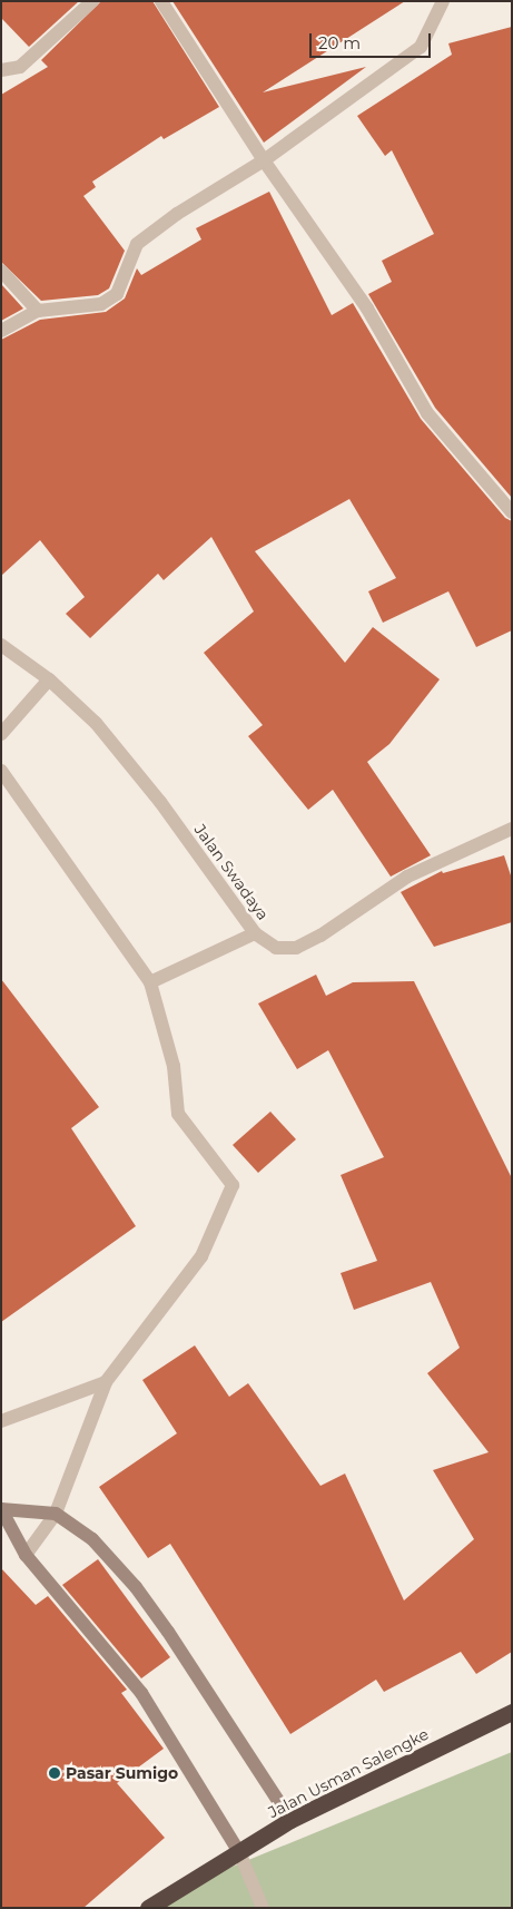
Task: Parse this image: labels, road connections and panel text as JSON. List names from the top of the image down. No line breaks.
{"streets":{"highway":["Jalan Usman Salengke"],"street":["Jalan Swadaya"]},"places":["Pasar Sumigo"],"scale_bar":"20 m"}
